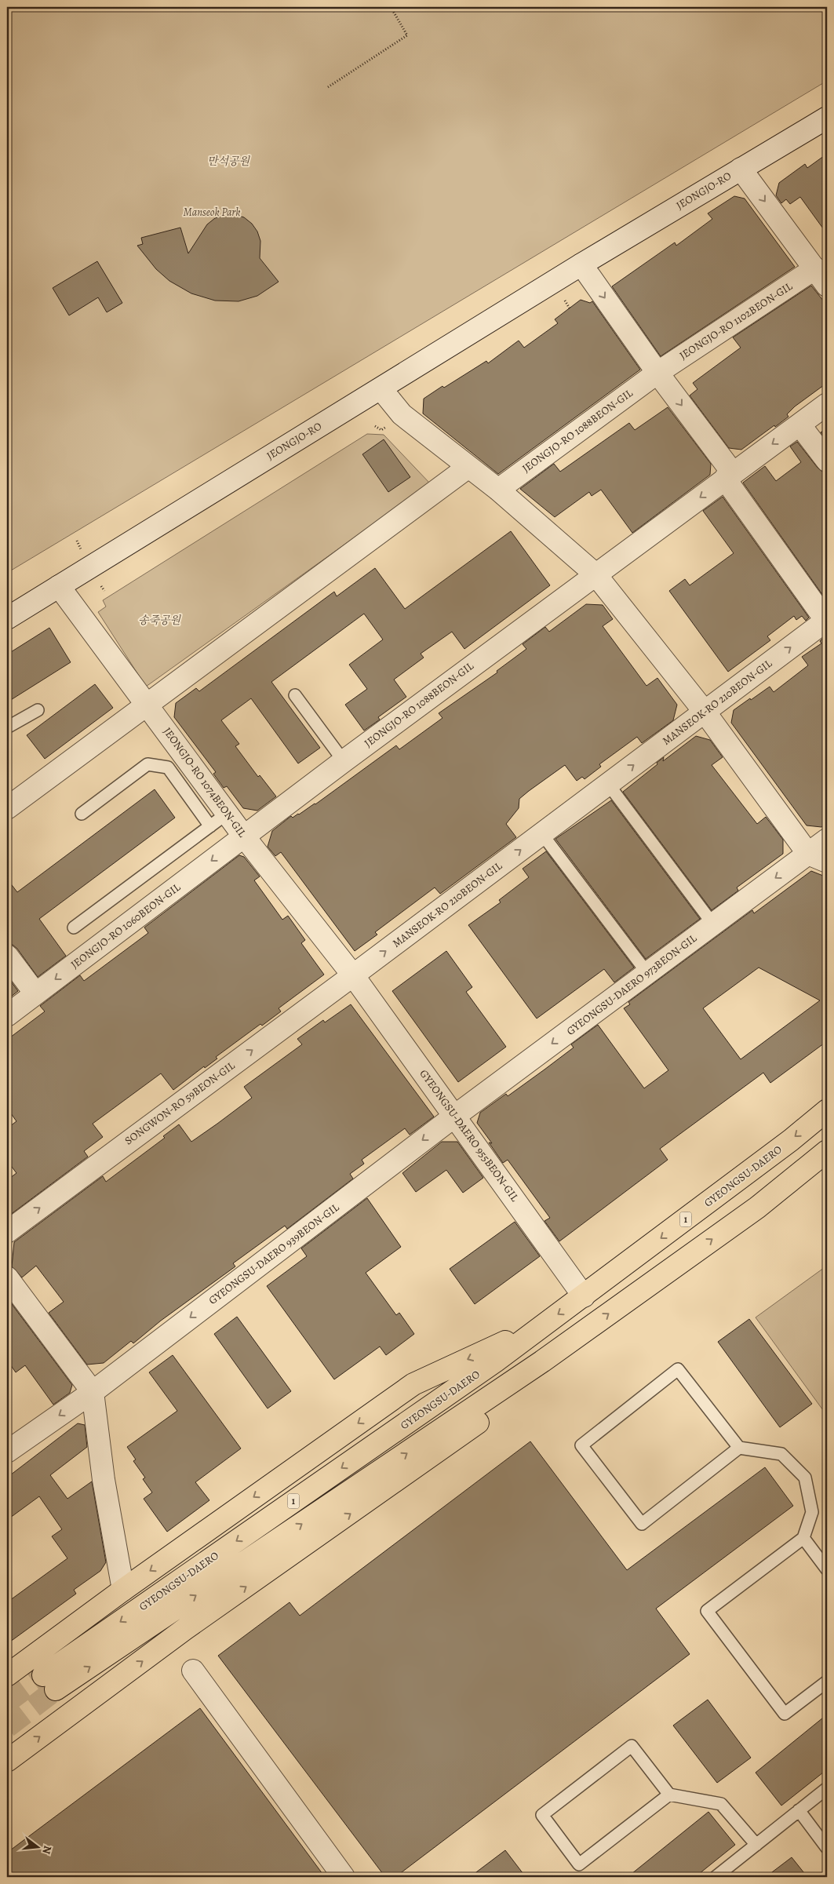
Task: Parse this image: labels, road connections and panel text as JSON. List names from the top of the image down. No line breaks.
{"streets":{"main road":["GYEONGSU-DAERO","1"],"street":["JEONGJO-RO","JEONGJO-RO 1102BEON-GIL","JEONGJO-RO 1088BEON-GIL","MANSEOK-RO 210BEON-GIL","JEONGJO-RO 1074BEON-GIL","JEONGJO-RO 1060BEON-GIL","GYEONGSU-DAERO 973BEON-GIL","SONGWON-RO 59BEON-GIL","GYEONGSU-DAERO 955BEON-GIL","GYEONGSU-DAERO 939BEON-GIL"]},"crossings":[["JEONGJO-RO","JEONGJO-RO 1102BEON-GIL"],["JEONGJO-RO","JEONGJO-RO 1074BEON-GIL"],["JEONGJO-RO 1102BEON-GIL","JEONGJO-RO 1088BEON-GIL"],["JEONGJO-RO 1088BEON-GIL","MANSEOK-RO 210BEON-GIL"],["JEONGJO-RO 1088BEON-GIL","JEONGJO-RO 1074BEON-GIL"],["JEONGJO-RO 1088BEON-GIL","JEONGJO-RO 1060BEON-GIL"],["MANSEOK-RO 210BEON-GIL","JEONGJO-RO 1074BEON-GIL"],["MANSEOK-RO 210BEON-GIL","SONGWON-RO 59BEON-GIL"],["MANSEOK-RO 210BEON-GIL","GYEONGSU-DAERO 955BEON-GIL"],["JEONGJO-RO 1074BEON-GIL","JEONGJO-RO 1060BEON-GIL"],["JEONGJO-RO 1074BEON-GIL","SONGWON-RO 59BEON-GIL"],["JEONGJO-RO 1074BEON-GIL","GYEONGSU-DAERO 955BEON-GIL"],["GYEONGSU-DAERO 973BEON-GIL","GYEONGSU-DAERO 955BEON-GIL"],["GYEONGSU-DAERO 973BEON-GIL","GYEONGSU-DAERO 939BEON-GIL"],["SONGWON-RO 59BEON-GIL","GYEONGSU-DAERO 955BEON-GIL"],["GYEONGSU-DAERO 955BEON-GIL","GYEONGSU-DAERO"],["GYEONGSU-DAERO 955BEON-GIL","GYEONGSU-DAERO 939BEON-GIL"]],"one_way":["MANSEOK-RO 210BEON-GIL","GYEONGSU-DAERO 973BEON-GIL","SONGWON-RO 59BEON-GIL","GYEONGSU-DAERO 939BEON-GIL"],"parks":["만석공원","Manseok Park","송죽공원"],"north":"right"}
